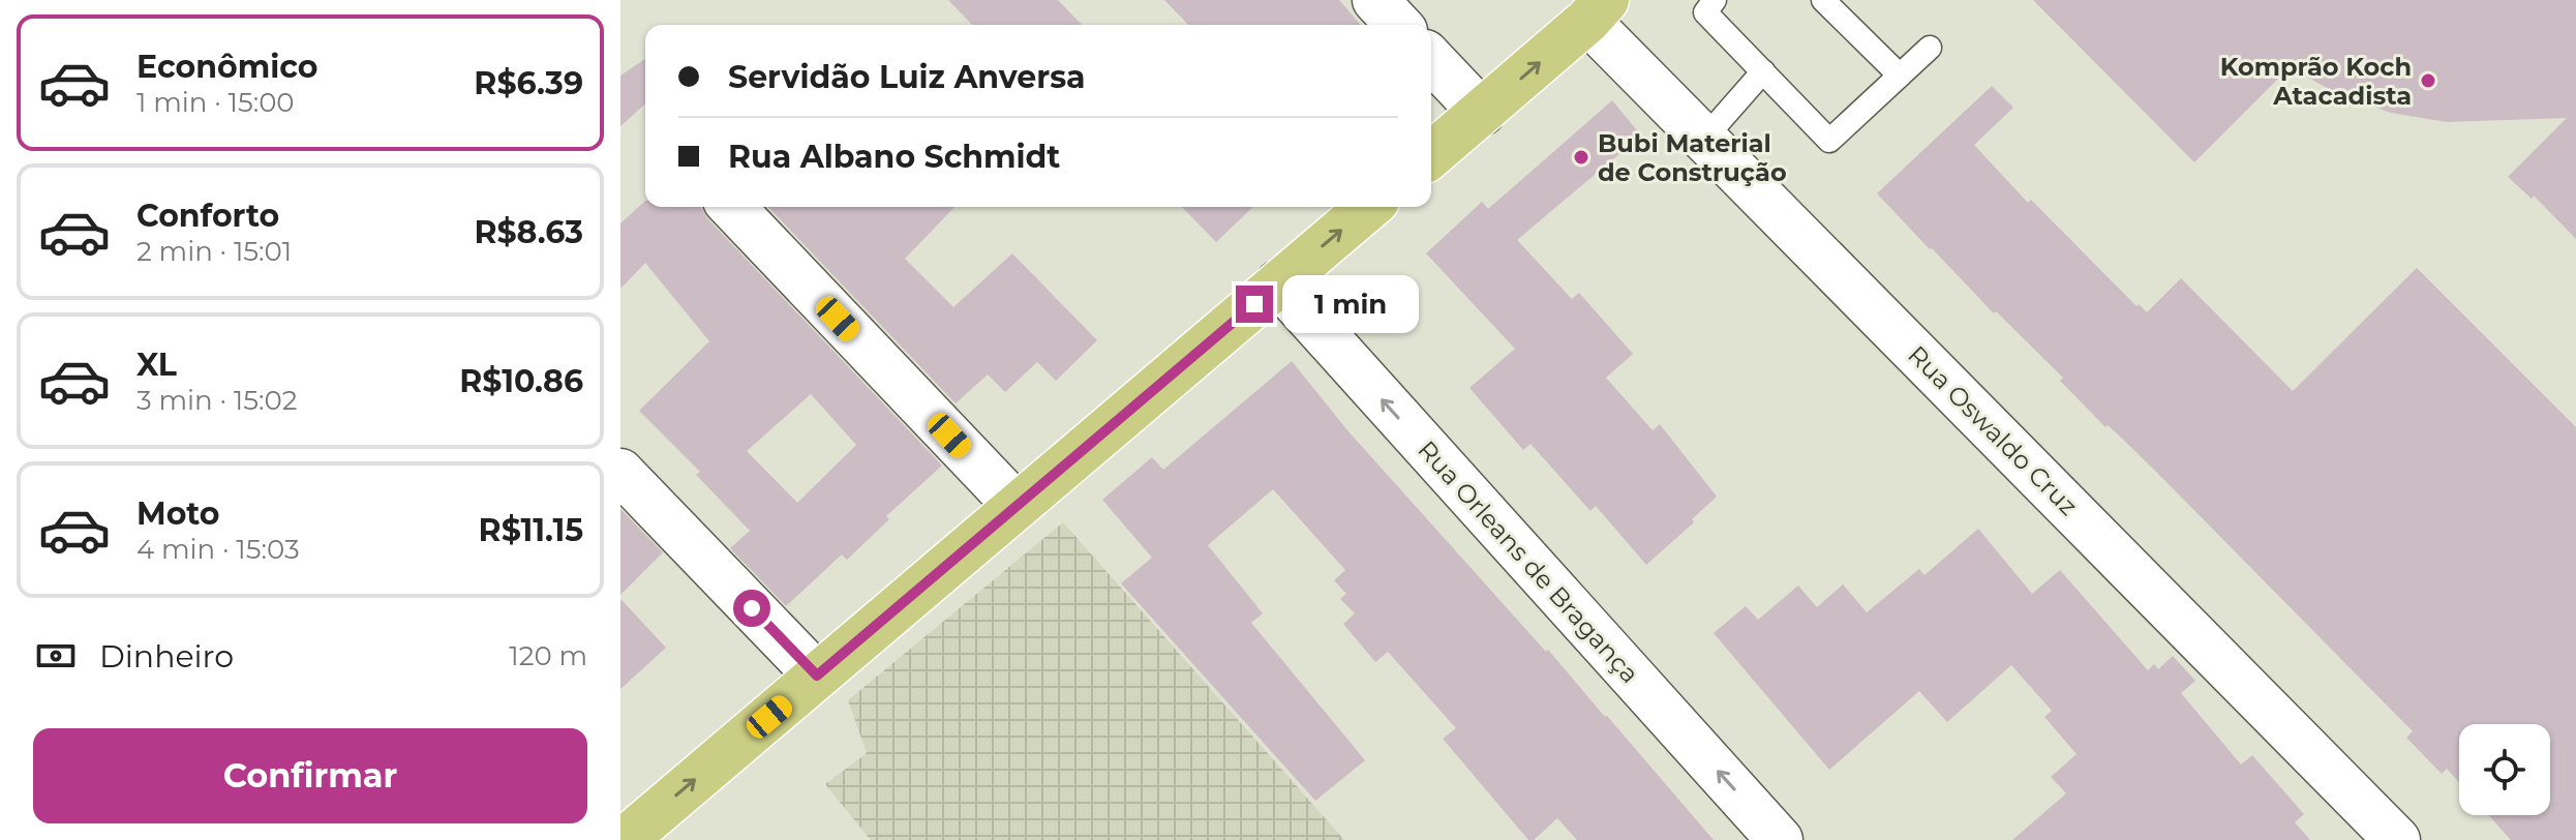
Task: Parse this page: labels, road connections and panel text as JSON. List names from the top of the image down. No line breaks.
{"streets":{"street":["Rua Oswaldo Cruz","Rua Orleans de Bragança"]},"one_way":["Rua Orleans de Bragança"],"places":["Komprão Koch Atacadista","Bubi Material de Construção"],"page":{"list":[{"name":"Econômico","note":"1 min · 15:00","value":"R$6.39"},{"name":"Conforto","note":"2 min · 15:01","value":"R$8.63"},{"name":"XL","note":"3 min · 15:02","value":"R$10.86"},{"name":"Moto","note":"4 min · 15:03","value":"R$11.15"}],"banner":["Servidão Luiz Anversa","Rua Albano Schmidt"],"bubble":"1 min","pay":["Dinheiro","120 m"],"buttons":"Confirmar"}}
